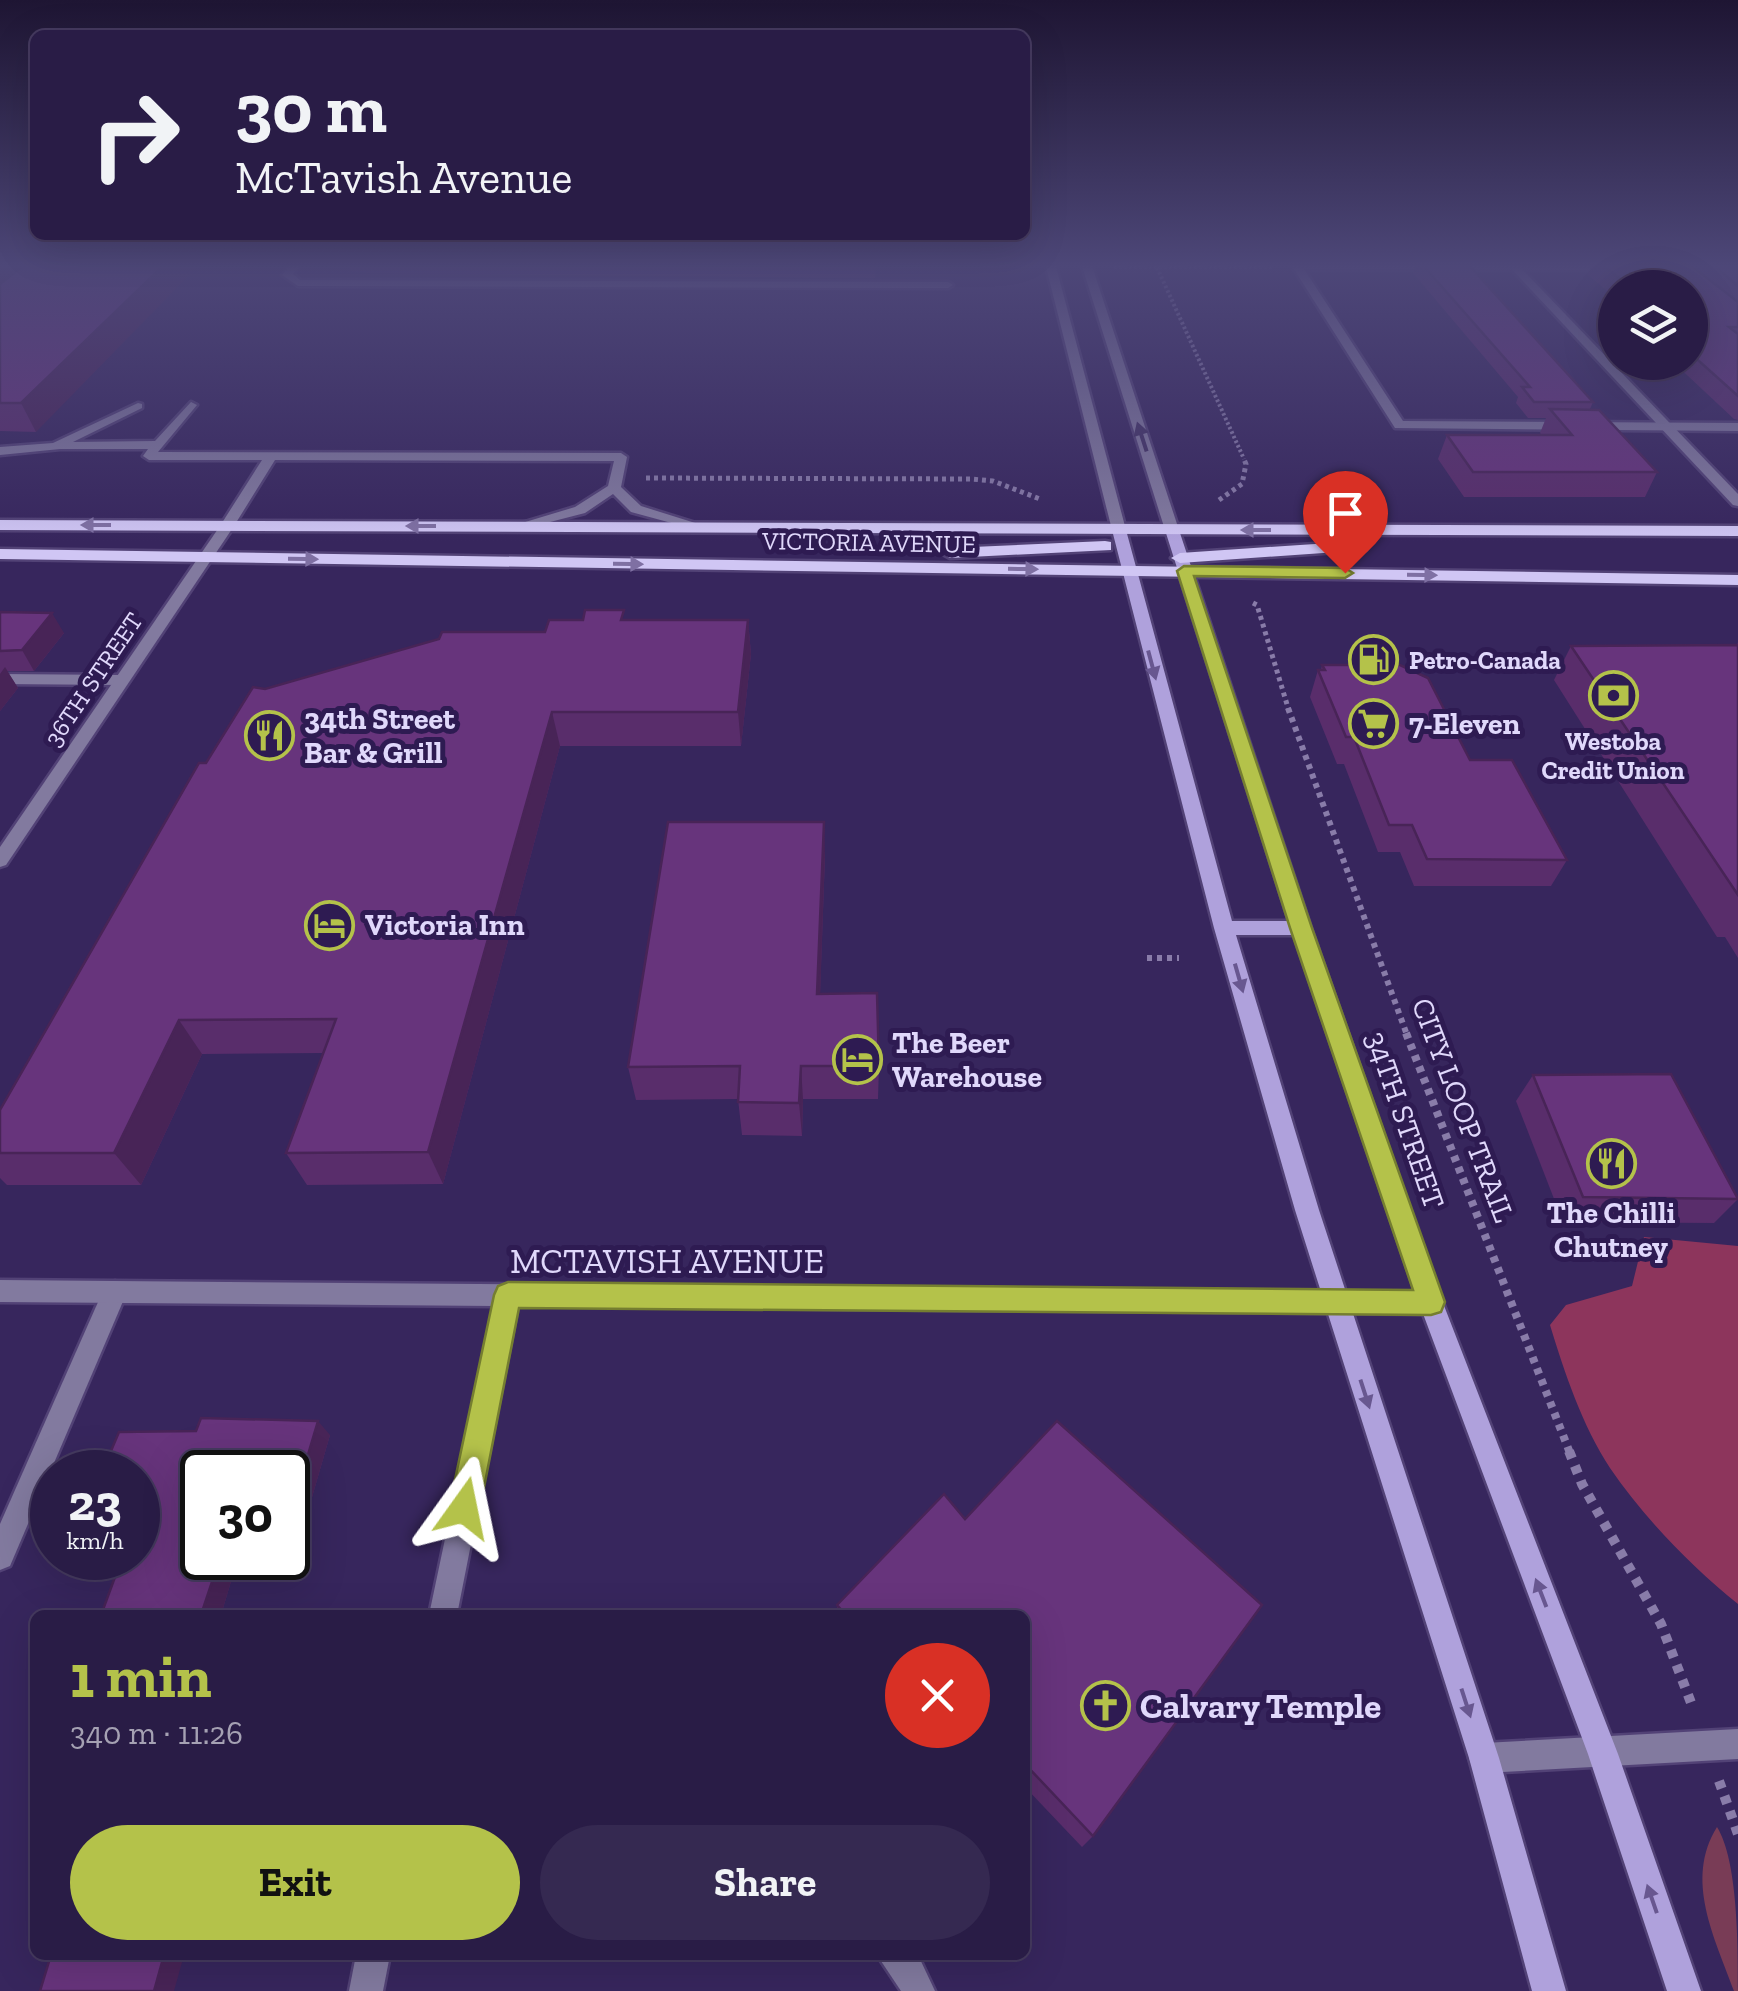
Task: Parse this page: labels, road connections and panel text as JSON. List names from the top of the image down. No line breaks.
{"streets":{"main road":["VICTORIA AVENUE","34TH STREET"],"street":["36TH STREET","MCTAVISH AVENUE"],"path":["CITY LOOP TRAIL"]},"crossings":[["VICTORIA AVENUE","36TH STREET"],["VICTORIA AVENUE","34TH STREET"],["34TH STREET","MCTAVISH AVENUE"]],"one_way":["34TH STREET"],"places":{"fuel station":["Petro-Canada"],"bank":["Westoba Credit Union"],"supermarket":["7-Eleven"],"restaurant":["34th Street Bar & Grill","The Chilli Chutney"],"hotel":["Victoria Inn","The Beer Warehouse"],"church":["Calvary Temple"]},"page":{"turn":["30 m","McTavish Avenue"],"speed":"23 km/h","limit":"30","heading":["1 min","340 m · 11:26"],"buttons":["Exit","Share"]}}
